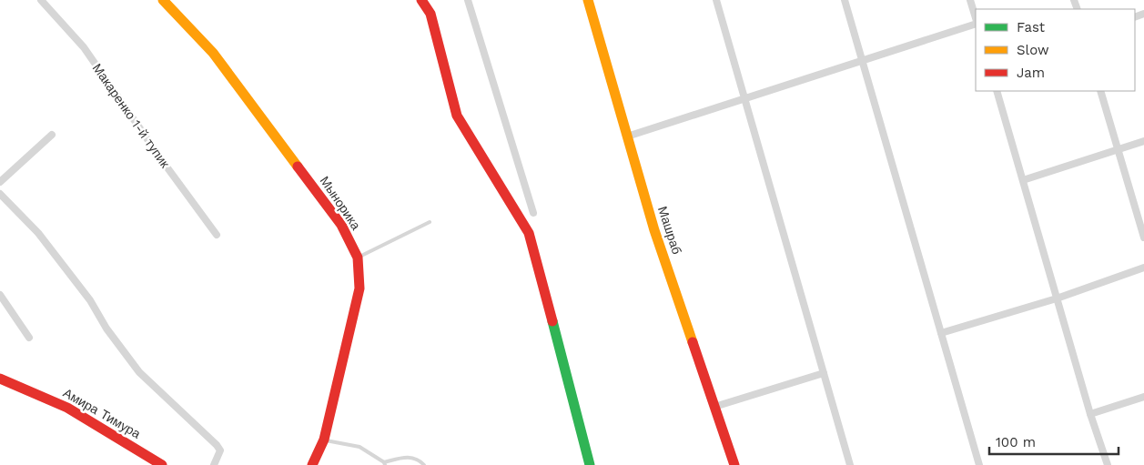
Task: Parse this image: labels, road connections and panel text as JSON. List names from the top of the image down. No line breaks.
{"streets":{"street":["Макаренко 1-й тупик","Мынорика","Машраб","Амира Тимура"]},"legend":["Fast","Slow","Jam"],"scale_bar":"100 m"}
